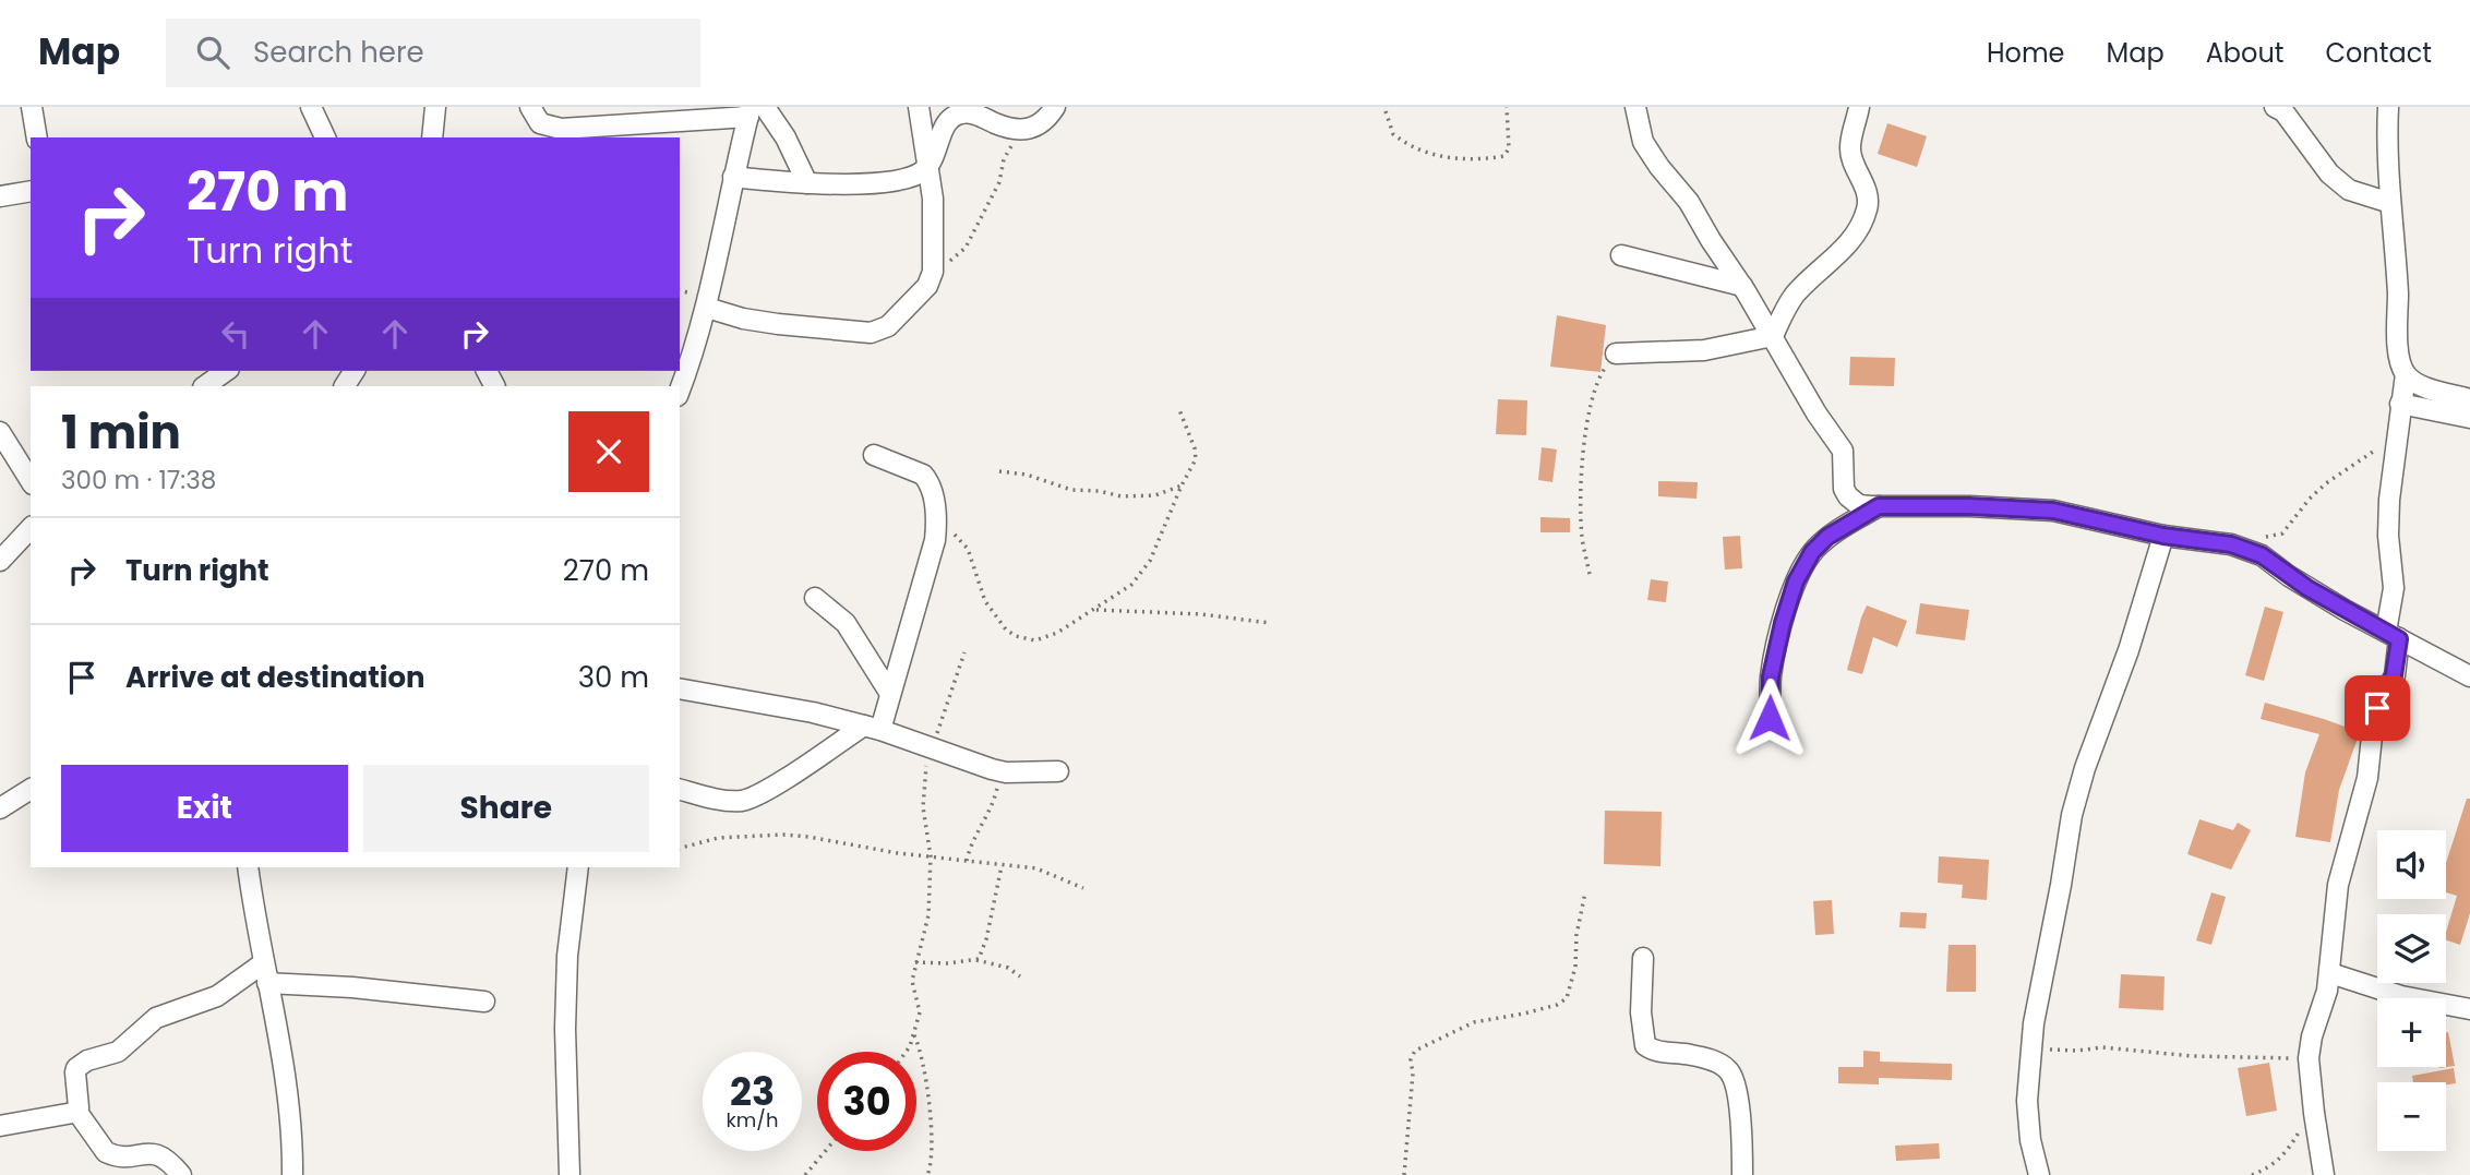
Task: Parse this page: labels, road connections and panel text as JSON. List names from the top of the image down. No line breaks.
{"page":{"header":"Map","search":"Search here","nav":["Home","Map","About","Contact"],"turn":["270 m","Turn right"],"heading":["1 min","300 m · 17:38"],"list":[{"name":"Turn right","value":"270 m"},{"name":"Arrive at destination","value":"30 m"}],"buttons":["Exit","Share"],"map_buttons":["+","−"],"speed":"23 km/h","limit":"30"}}
